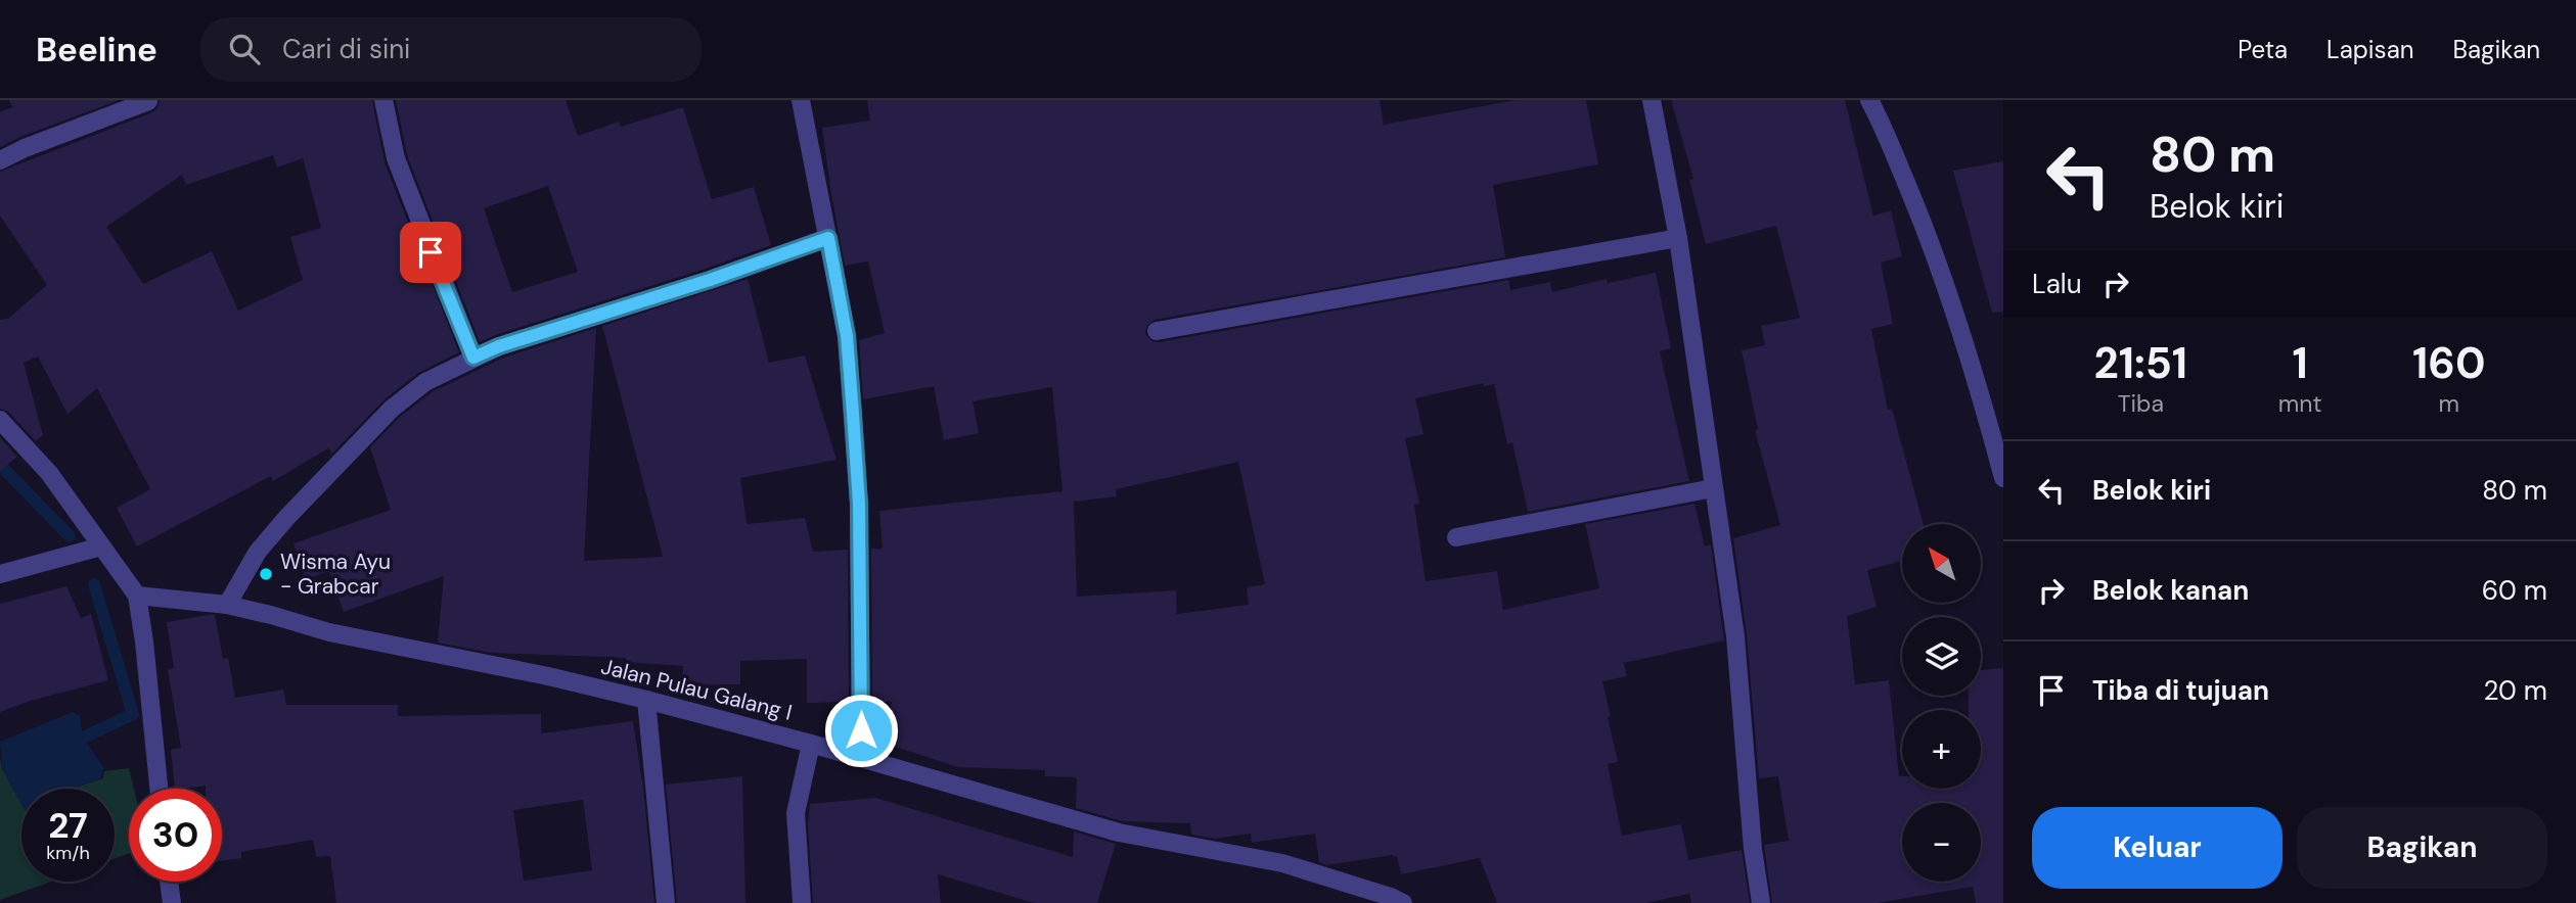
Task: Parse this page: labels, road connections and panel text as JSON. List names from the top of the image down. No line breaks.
{"streets":{"street":["Jalan Pulau Galang I"]},"places":["Wisma Ayu - Grabcar"],"north":"top left","page":{"header":"Beeline","search":"Cari di sini","nav":["Peta","Lapisan","Bagikan"],"turn":["80 m","Belok kiri"],"then":"Lalu","eta":["21:51","Tiba","1","mnt","160","m"],"list":[{"name":"Belok kiri","value":"80 m"},{"name":"Belok kanan","value":"60 m"},{"name":"Tiba di tujuan","value":"20 m"}],"map_buttons":["+","−"],"speed":"27 km/h","limit":"30","buttons":["Keluar","Bagikan"]}}
